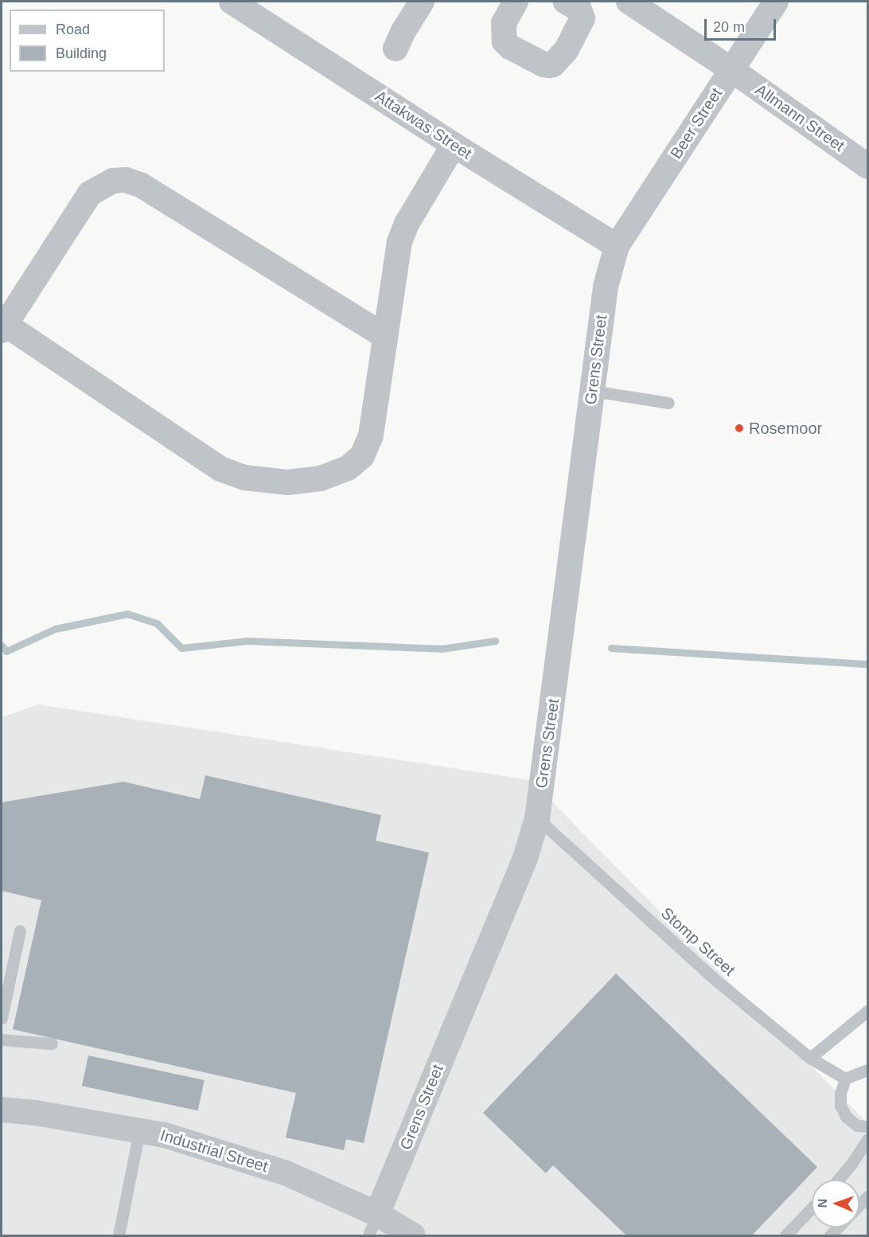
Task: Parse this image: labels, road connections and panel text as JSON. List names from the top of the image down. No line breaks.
{"streets":{"street":["Allmann Street","Beer Street","Attakwas Street","Grens Street","Industrial Street"],"lane":["Stomp Street"]},"crossings":[["Allmann Street","Beer Street"],["Beer Street","Attakwas Street"],["Beer Street","Grens Street"],["Attakwas Street","Grens Street"],["Grens Street","Stomp Street"],["Grens Street","Industrial Street"]],"places":["Rosemoor"],"legend":["Road","Building"],"scale_bar":"20 m","north":"left"}
